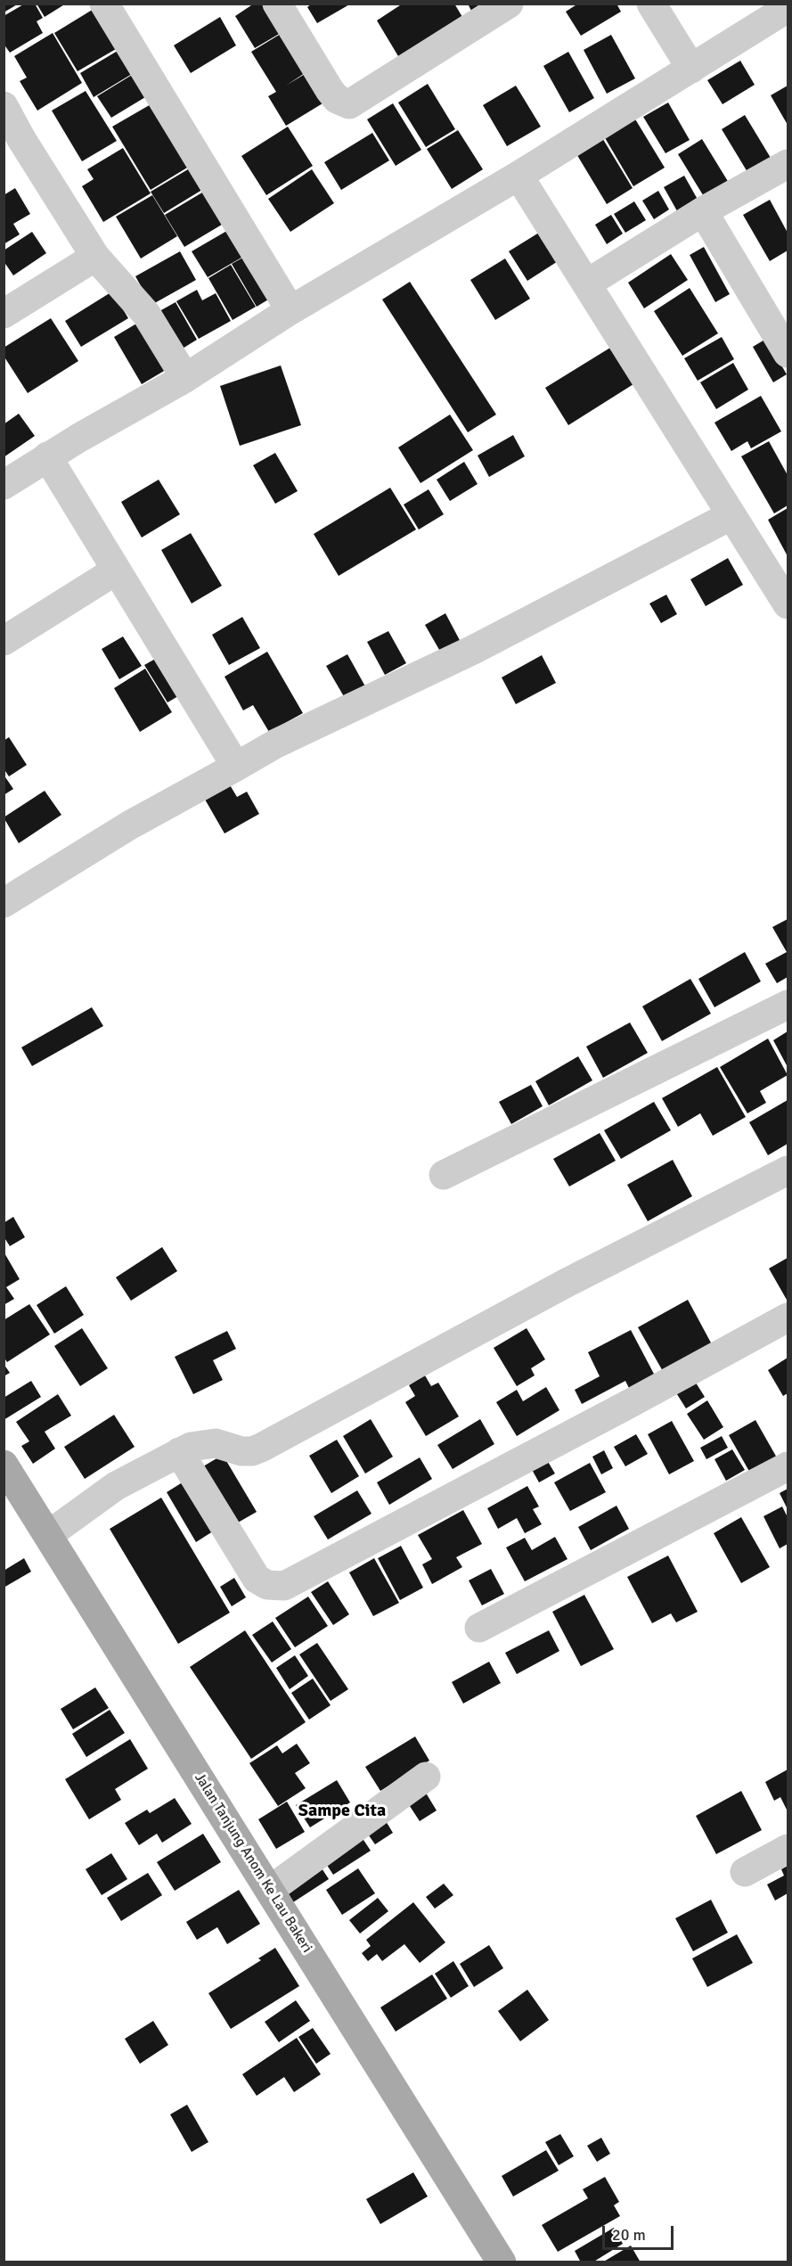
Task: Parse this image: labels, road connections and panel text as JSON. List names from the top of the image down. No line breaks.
{"streets":{"main road":["Jalan Tanjung Anom Ke Lau Bakeri"]},"districts":["Sampe Cita"],"scale_bar":"20 m"}
